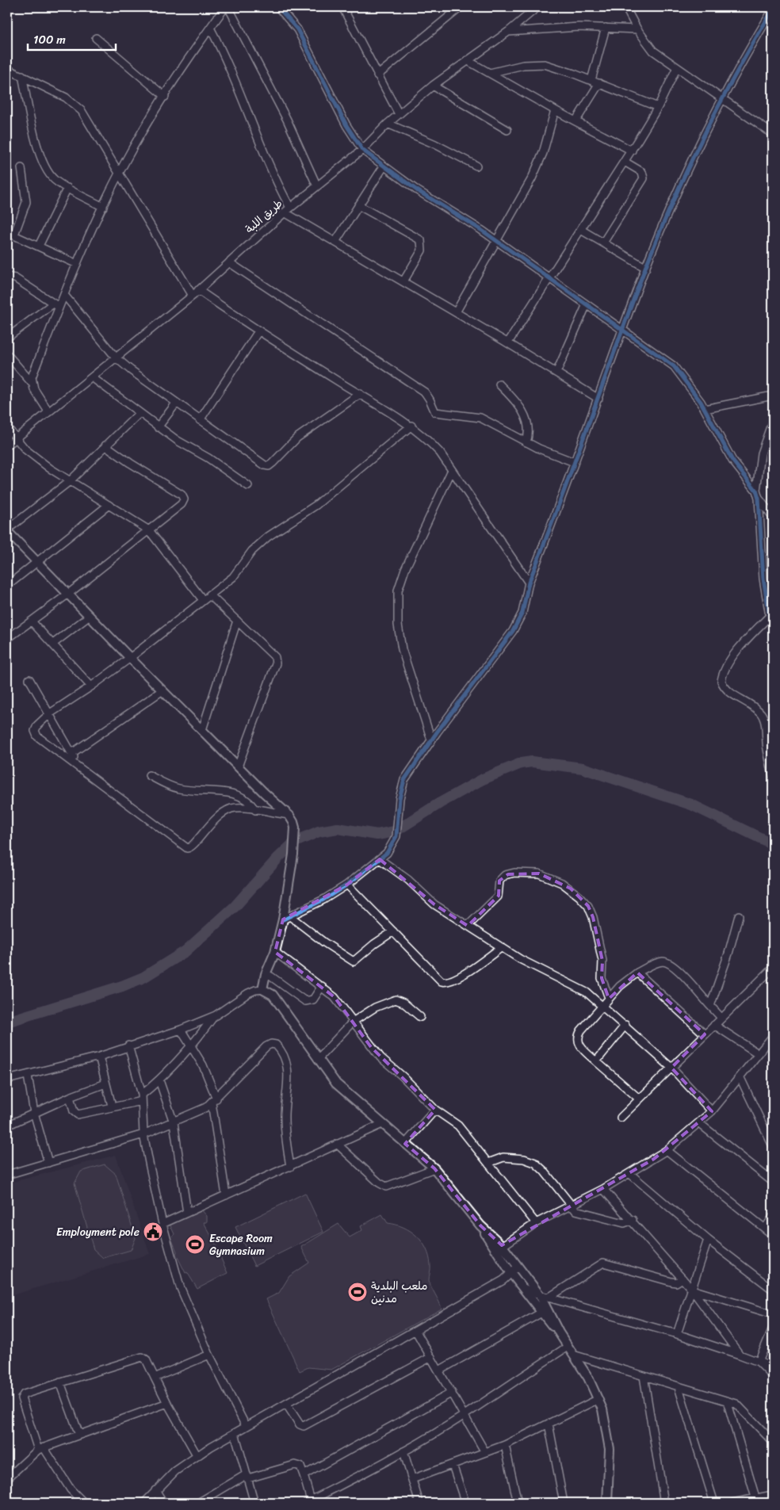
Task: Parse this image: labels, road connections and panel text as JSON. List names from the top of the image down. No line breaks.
{"streets":{"street":["طريق اللبة"]},"places":{"public building":["Employment pole"],"sports":["Escape Room Gymnasium","ملعب البلدية مدنين"]},"scale_bar":"100 m"}
